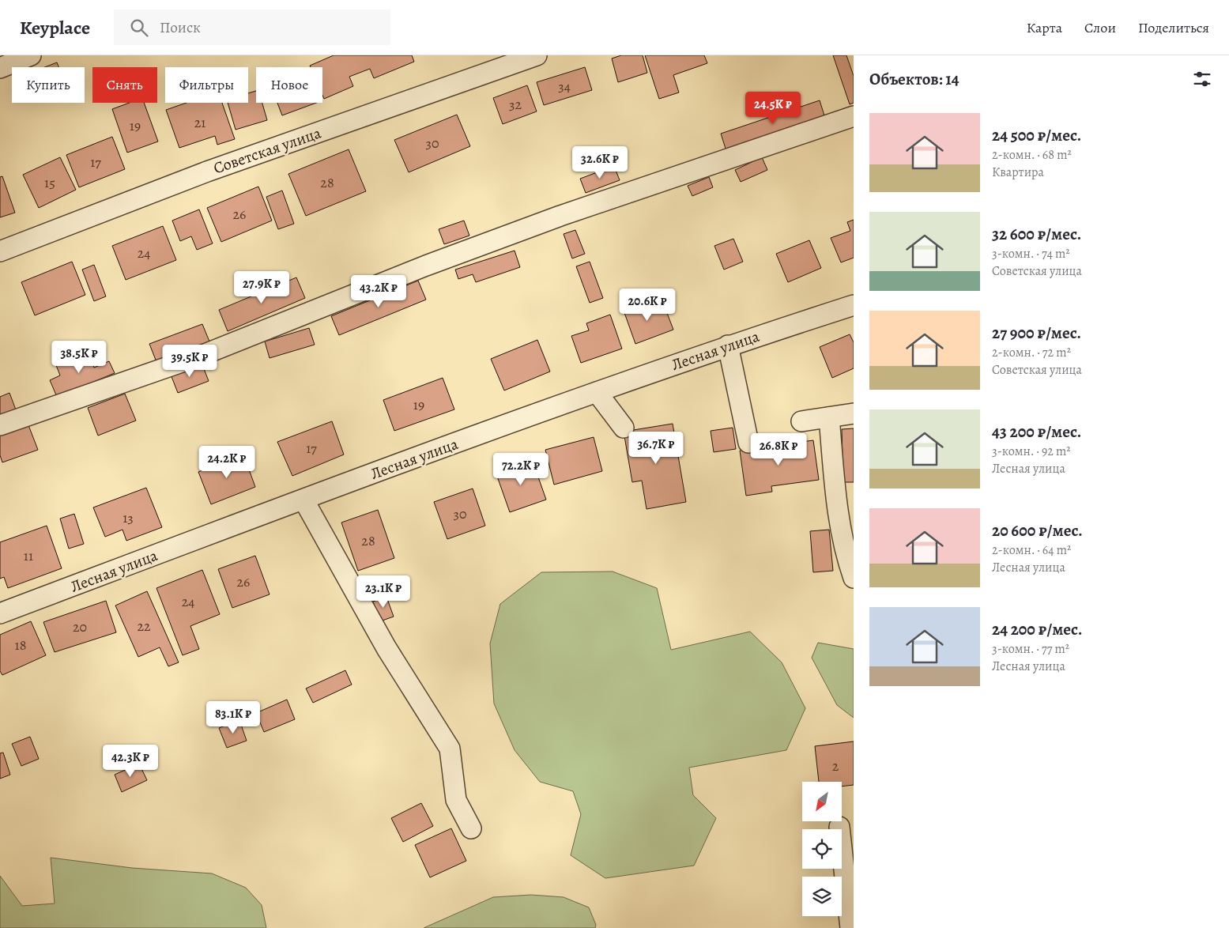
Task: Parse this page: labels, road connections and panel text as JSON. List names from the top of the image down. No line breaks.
{"streets":{"street":["Советская улица","Лесная улица"]},"house_numbers":["34","32","21","19","30","17","15","28","26","24","19","17","30","13","28","11","26","24","22","20","18","2"],"north":"bottom left","page":{"header":"Keyplace","search":"Поиск","nav":["Карта","Слои","Поделиться"],"heading":"Объектов: 14","chip":["Купить","Снять","Фильтры","Новое"],"price":["24.5K ₽","32.6K ₽","27.9K ₽","43.2K ₽","20.6K ₽","38.5K ₽","39.5K ₽","36.7K ₽","26.8K ₽","24.2K ₽","72.2K ₽","23.1K ₽","83.1K ₽","42.3K ₽"],"list":[{"name":"24 500 ₽/мес.","note":"2-комн. · 68 m² · Квартира"},{"name":"32 600 ₽/мес.","note":"3-комн. · 74 m² · Советская улица"},{"name":"27 900 ₽/мес.","note":"2-комн. · 72 m² · Советская улица"},{"name":"43 200 ₽/мес.","note":"3-комн. · 92 m² · Лесная улица"},{"name":"20 600 ₽/мес.","note":"2-комн. · 64 m² · Лесная улица"},{"name":"24 200 ₽/мес.","note":"3-комн. · 77 m² · Лесная улица"}]}}
